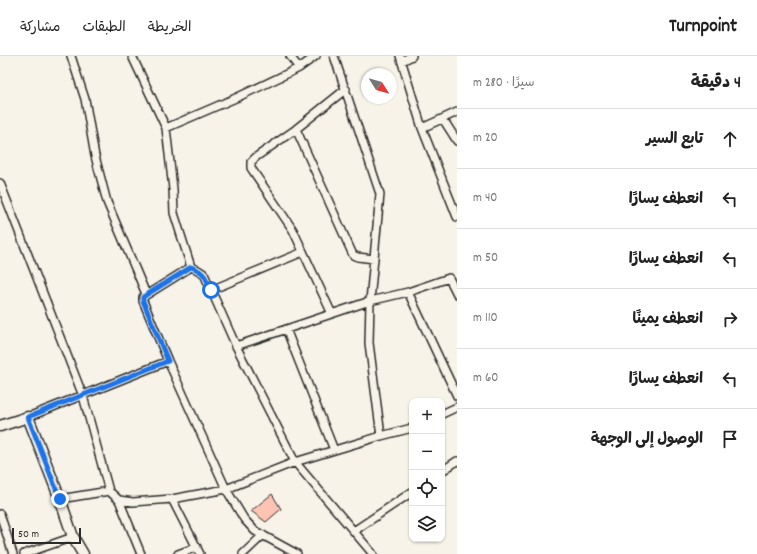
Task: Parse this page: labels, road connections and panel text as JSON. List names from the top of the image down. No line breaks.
{"scale_bar":"50 m","north":"bottom right","page":{"header":"Turnpoint","nav":["الخريطة","الطبقات","مشاركة"],"heading":["4 دقيقة","سيرًا · 280 m"],"list":[["تابع السير","20 m"],["انعطف يسارًا","40 m"],["انعطف يسارًا","50 m"],["انعطف يمينًا","110 m"],["انعطف يسارًا","60 m"],"الوصول إلى الوجهة"],"map_buttons":["+","−"],"scale":"50 m"}}
